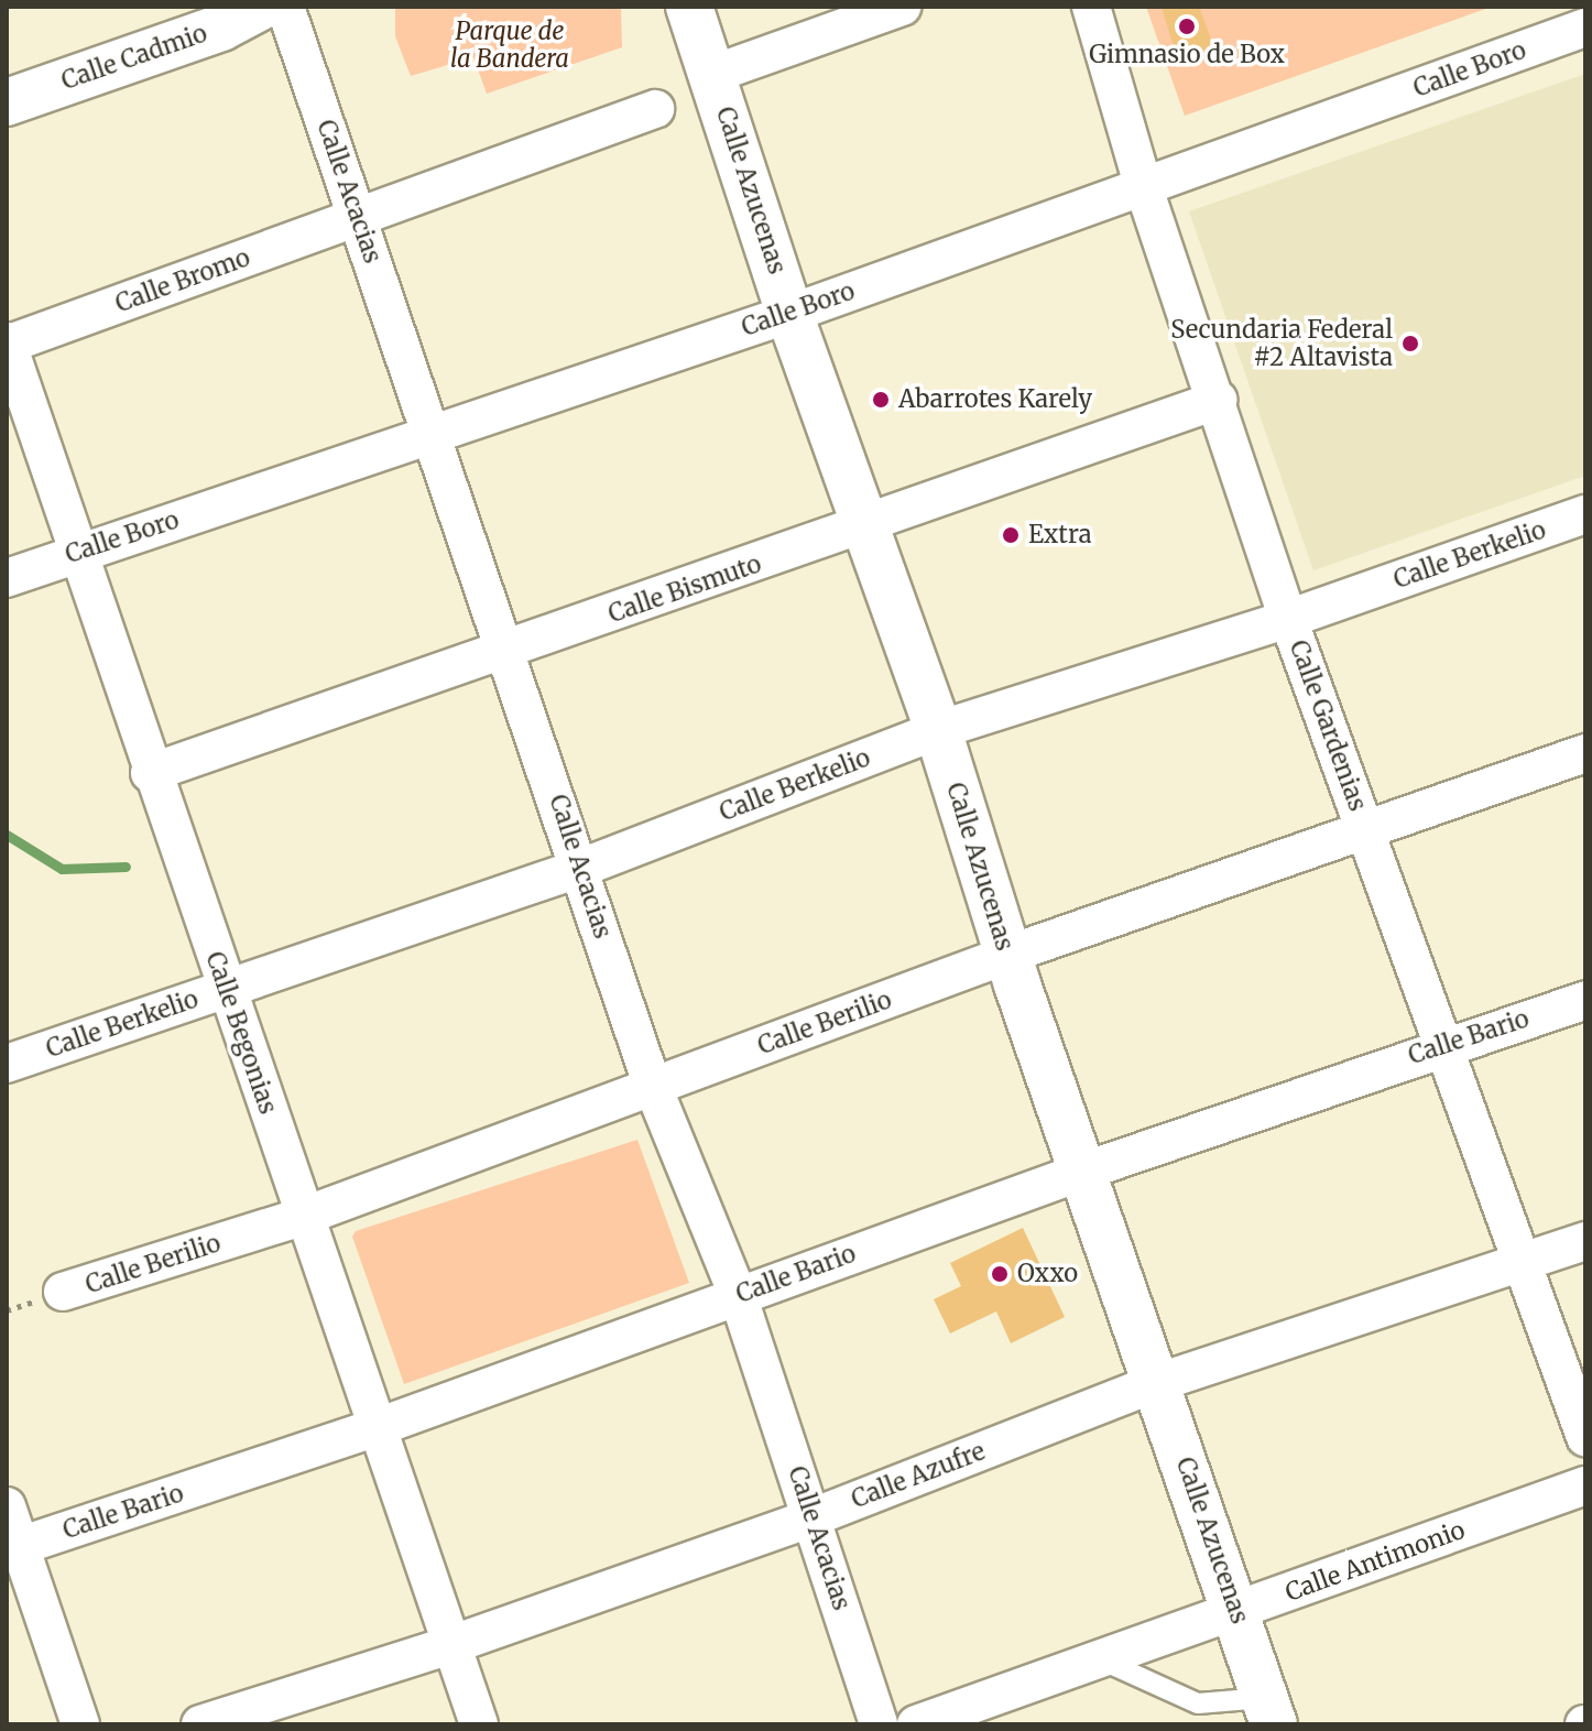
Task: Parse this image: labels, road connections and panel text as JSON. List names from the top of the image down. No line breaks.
{"streets":{"street":["Calle Cadmio","Calle Boro","Calle Azucenas","Calle Acacias","Calle Bromo","Calle Berkelio","Calle Bismuto","Calle Gardenias","Calle Berilio","Calle Begonias","Calle Bario","Calle Azufre","Calle Antimonio"]},"crossings":[["Calle Boro","Calle Azucenas"],["Calle Boro","Calle Acacias"],["Calle Boro","Calle Gardenias"],["Calle Boro","Calle Begonias"],["Calle Azucenas","Calle Berkelio"],["Calle Azucenas","Calle Bismuto"],["Calle Azucenas","Calle Berilio"],["Calle Azucenas","Calle Bario"],["Calle Azucenas","Calle Azufre"],["Calle Azucenas","Calle Antimonio"],["Calle Acacias","Calle Bromo"],["Calle Acacias","Calle Berkelio"],["Calle Acacias","Calle Bismuto"],["Calle Acacias","Calle Berilio"],["Calle Acacias","Calle Bario"],["Calle Acacias","Calle Azufre"],["Calle Bromo","Calle Begonias"],["Calle Berkelio","Calle Gardenias"],["Calle Berkelio","Calle Begonias"],["Calle Bismuto","Calle Gardenias"],["Calle Bismuto","Calle Begonias"],["Calle Gardenias","Calle Berilio"],["Calle Gardenias","Calle Bario"],["Calle Gardenias","Calle Azufre"],["Calle Berilio","Calle Begonias"],["Calle Begonias","Calle Bario"],["Calle Begonias","Calle Azufre"]],"parks":["Parque de la Bandera"],"places":["Gimnasio de Box","Secundaria Federal #2 Altavista","Abarrotes Karely","Extra","Oxxo"]}
